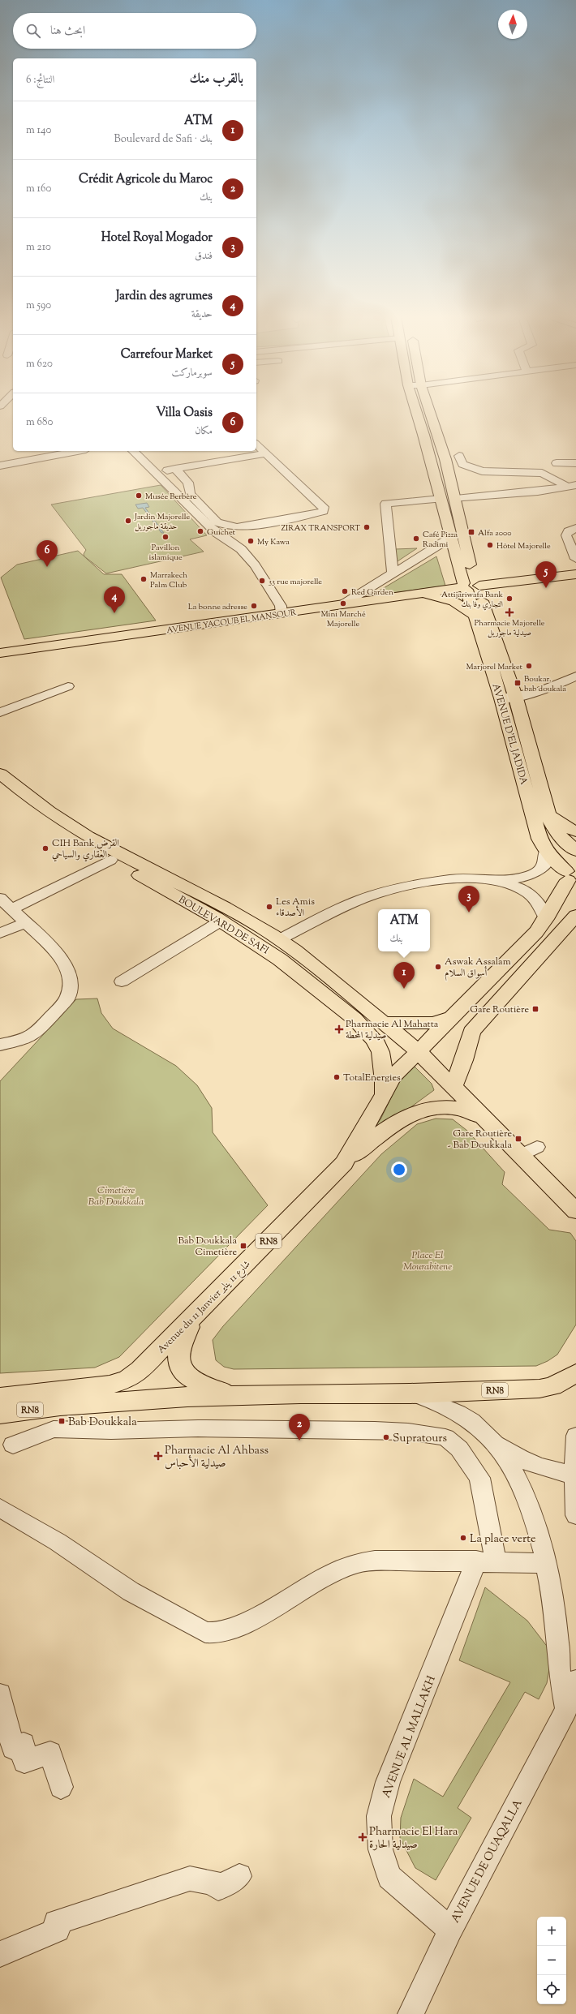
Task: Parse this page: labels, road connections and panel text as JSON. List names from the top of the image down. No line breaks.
{"streets":{"main road":["AVENUE YACOUB EL MANSOUR","AVENUE D'EL JADIDA","BOULEVARD DE SAFI","RN8","Avenue du 11 Janvier شارع 11 يناير"],"street":["AVENUE AL MALLAKH","AVENUE DE OUAQALLA"]},"crossings":[["AVENUE YACOUB EL MANSOUR","AVENUE D'EL JADIDA"],["AVENUE D'EL JADIDA","Avenue du 11 Janvier شارع 11 يناير"],["BOULEVARD DE SAFI","Avenue du 11 Janvier شارع 11 يناير"],["AVENUE AL MALLAKH","AVENUE DE OUAQALLA"]],"parks":["Cimetière Bab Doukkala","Place El Mourabitene"],"places":{"other":["Musée Berbère","Jardin Majorelle حديقة ماجوريل","ZIRAX TRANSPORT","Guichet","Pavillon islamique","Café Pizza Radimi","My Kawa","Hôtel Majorelle","Marrakech Palm Club","33 rue majorelle","Red Garden","Attijariwafa Bank التجاري وفا بنك","Mini Marché Majorelle","La bonne adresse","Marjorel Market","CIH Bank القرض العقاري والسياحي","Les Amis الأصدقاء","Aswak Assalam أسواق السلام","TotalEnergies","Supratours","La place verte"],"transit":["Alfa 2000","Boukar. bab doukala","Gare Routière","Gare Routière - Bab Doukkala","Bab Doukkala Cimetière","Bab Doukkala"],"health":["Pharmacie Majorelle صيدلية ماجوريل","Pharmacie Al Mahatta صيدلية المحطة","Pharmacie Al Ahbass صيدلية الأحباس","Pharmacie El Hara صيدلية الحارة"]},"north":"top","page":{"search":"ابحث هنا","heading":["بالقرب منك","النتائج: 6"],"list":[{"mark":"1","name":"ATM","note":"بنك · Boulevard de Safi","value":"140 m"},{"mark":"2","name":"Crédit Agricole du Maroc","note":"بنك","value":"160 m"},{"mark":"3","name":"Hotel Royal Mogador","note":"فندق","value":"210 m"},{"mark":"4","name":"Jardin des agrumes","note":"حديقة","value":"590 m"},{"mark":"5","name":"Carrefour Market","note":"سوبرماركت","value":"620 m"},{"mark":"6","name":"Villa Oasis","note":"مكان","value":"680 m"}],"pins":["6","5","4","3","1","2"],"popup":["ATM","بنك"],"map_buttons":["+","−"]}}
